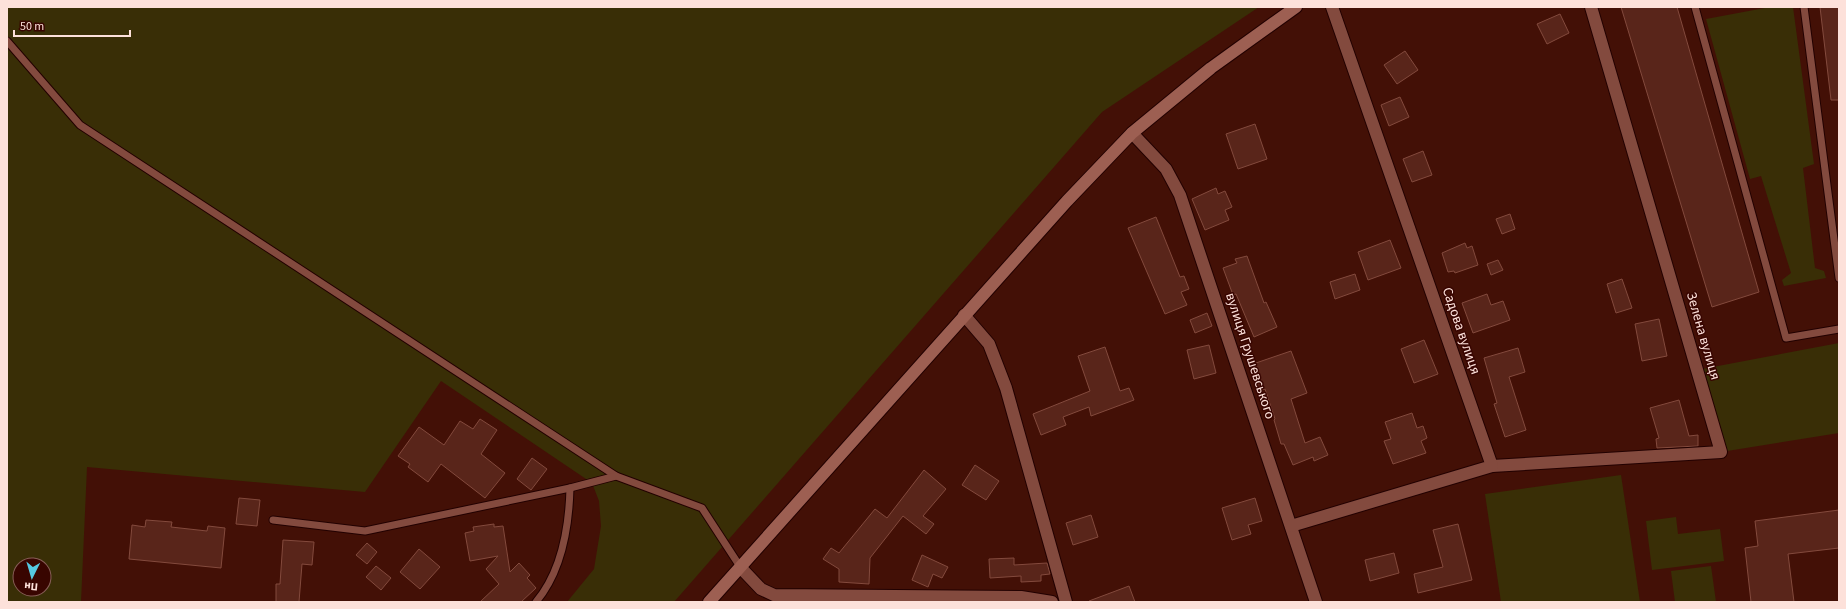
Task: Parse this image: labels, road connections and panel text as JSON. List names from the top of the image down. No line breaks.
{"streets":{"street":["Садова вулиця","Зелена вулиця","вулиця Грушевського"]},"crossings":[["Садова вулиця","Зелена вулиця"]],"scale_bar":"50 m","north":"bottom"}
